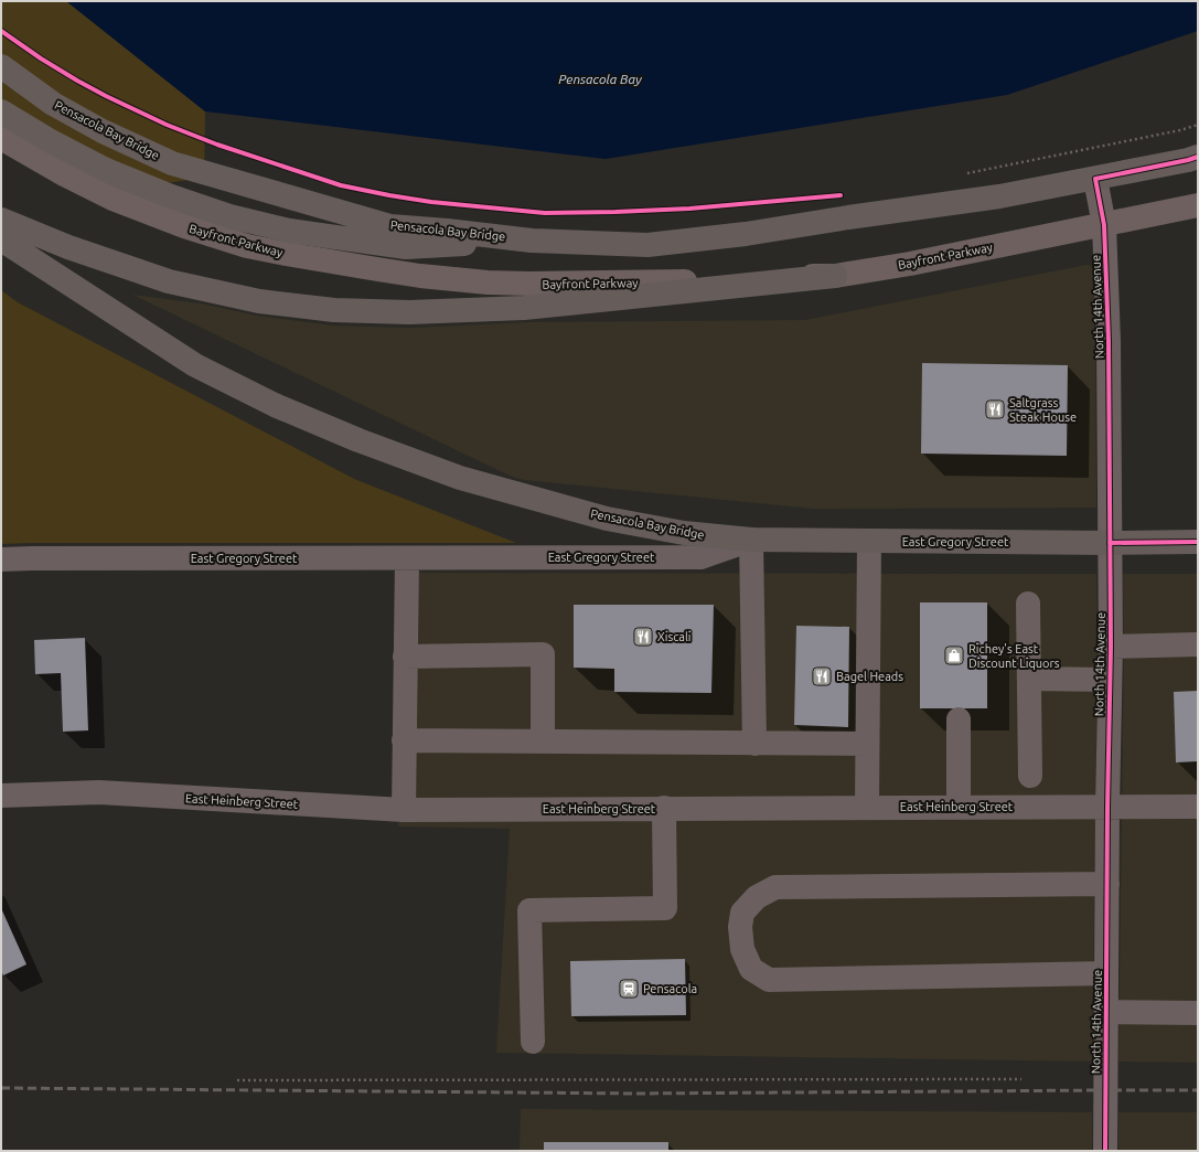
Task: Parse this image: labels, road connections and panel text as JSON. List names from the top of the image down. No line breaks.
{"streets":{"highway":["Pensacola Bay Bridge","East Gregory Street"],"main road":["Bayfront Parkway"],"street":["North 14th Avenue","East Heinberg Street"]},"crossings":[["Pensacola Bay Bridge","North 14th Avenue"],["Pensacola Bay Bridge","East Gregory Street"],["Bayfront Parkway","North 14th Avenue"],["North 14th Avenue","East Gregory Street"],["North 14th Avenue","East Heinberg Street"]],"water":["Pensacola Bay"],"places":{"restaurant":["Saltgrass Steak House","Xiscali","Bagel Heads"],"shop":["Richey's East Discount Liquors"],"station":["Pensacola"]}}
